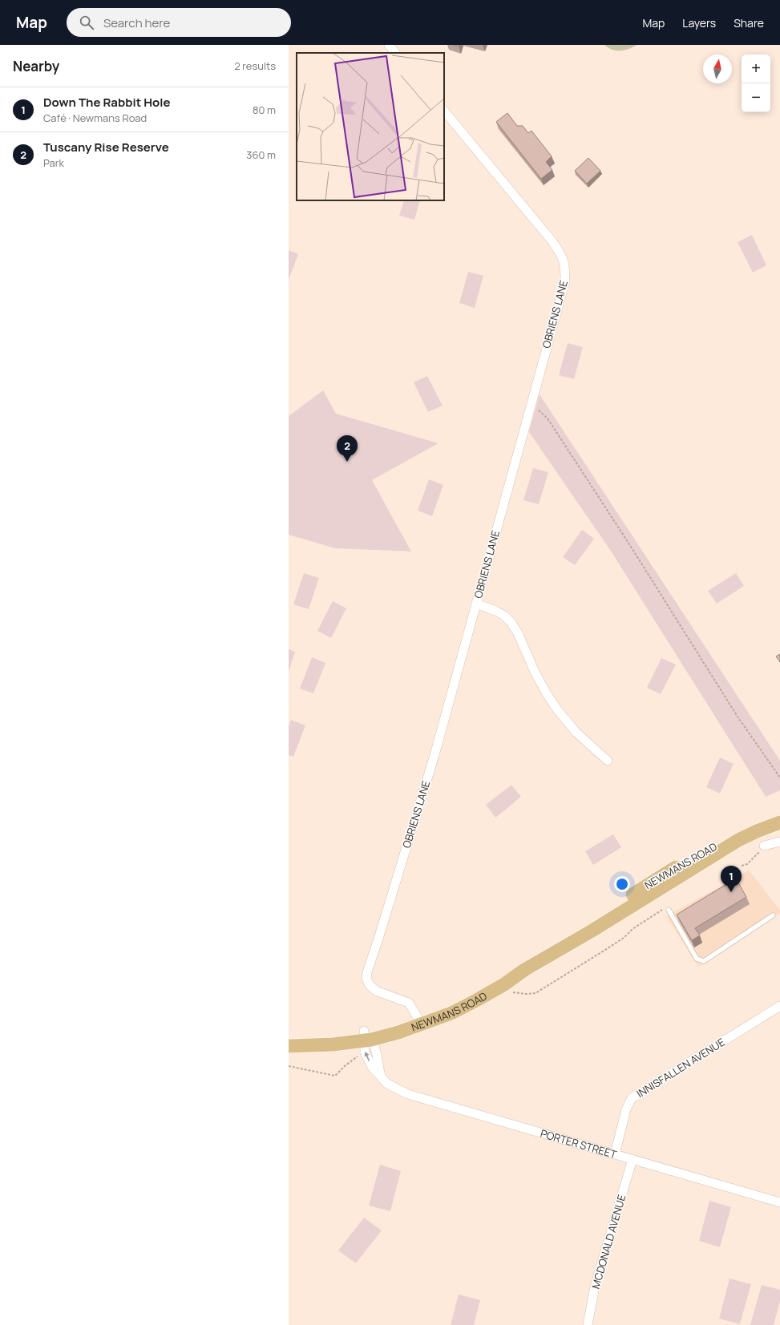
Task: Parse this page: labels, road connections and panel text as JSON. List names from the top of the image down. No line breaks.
{"streets":{"main road":["NEWMANS ROAD"],"street":["OBRIENS LANE","INNISFALLEN AVENUE","PORTER STREET","MCDONALD AVENUE"]},"crossings":[["OBRIENS LANE","NEWMANS ROAD"],["NEWMANS ROAD","PORTER STREET"],["INNISFALLEN AVENUE","PORTER STREET"],["PORTER STREET","MCDONALD AVENUE"]],"north":"top","page":{"header":"Map","search":"Search here","nav":["Map","Layers","Share"],"heading":["Nearby","2 results"],"map_buttons":["+","−"],"list":[{"mark":"1","name":"Down The Rabbit Hole","note":"Café · Newmans Road","value":"80 m"},{"mark":"2","name":"Tuscany Rise Reserve","note":"Park","value":"360 m"}],"pins":["2","1"]}}
